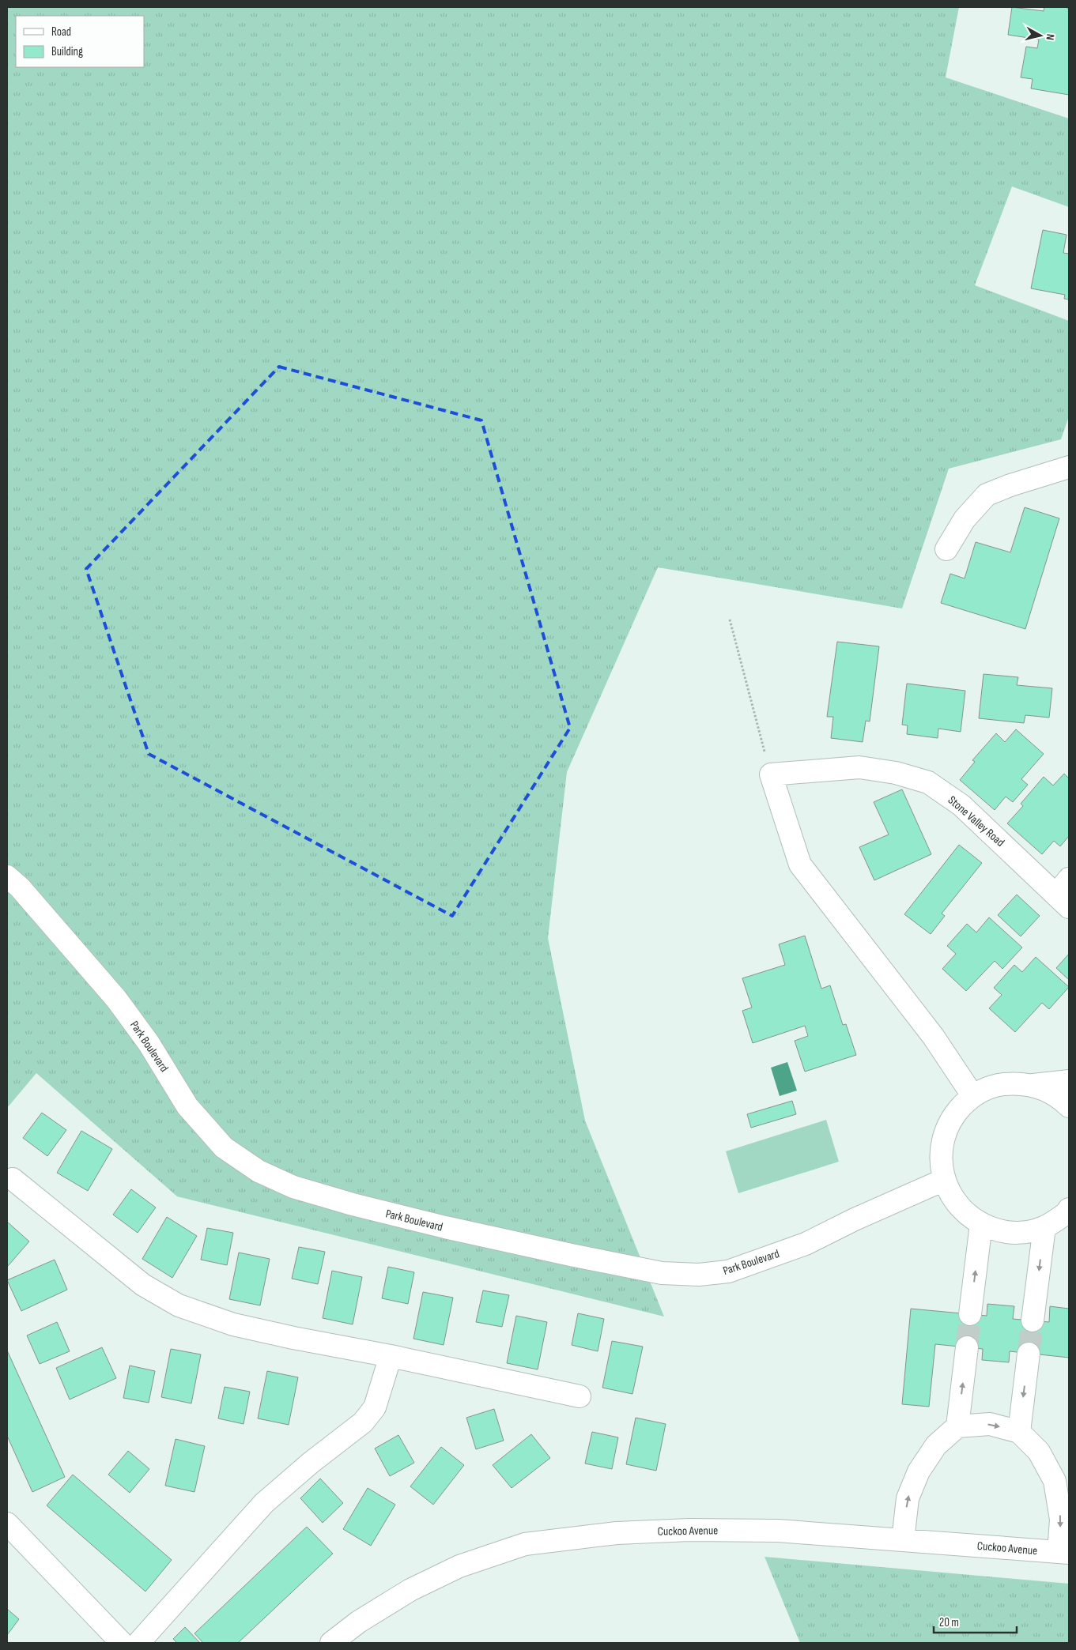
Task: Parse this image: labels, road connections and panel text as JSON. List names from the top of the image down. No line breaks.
{"streets":{"street":["Stone Valley Road","Park Boulevard","Cuckoo Avenue"]},"legend":["Road","Building"],"scale_bar":"20 m","north":"right"}
